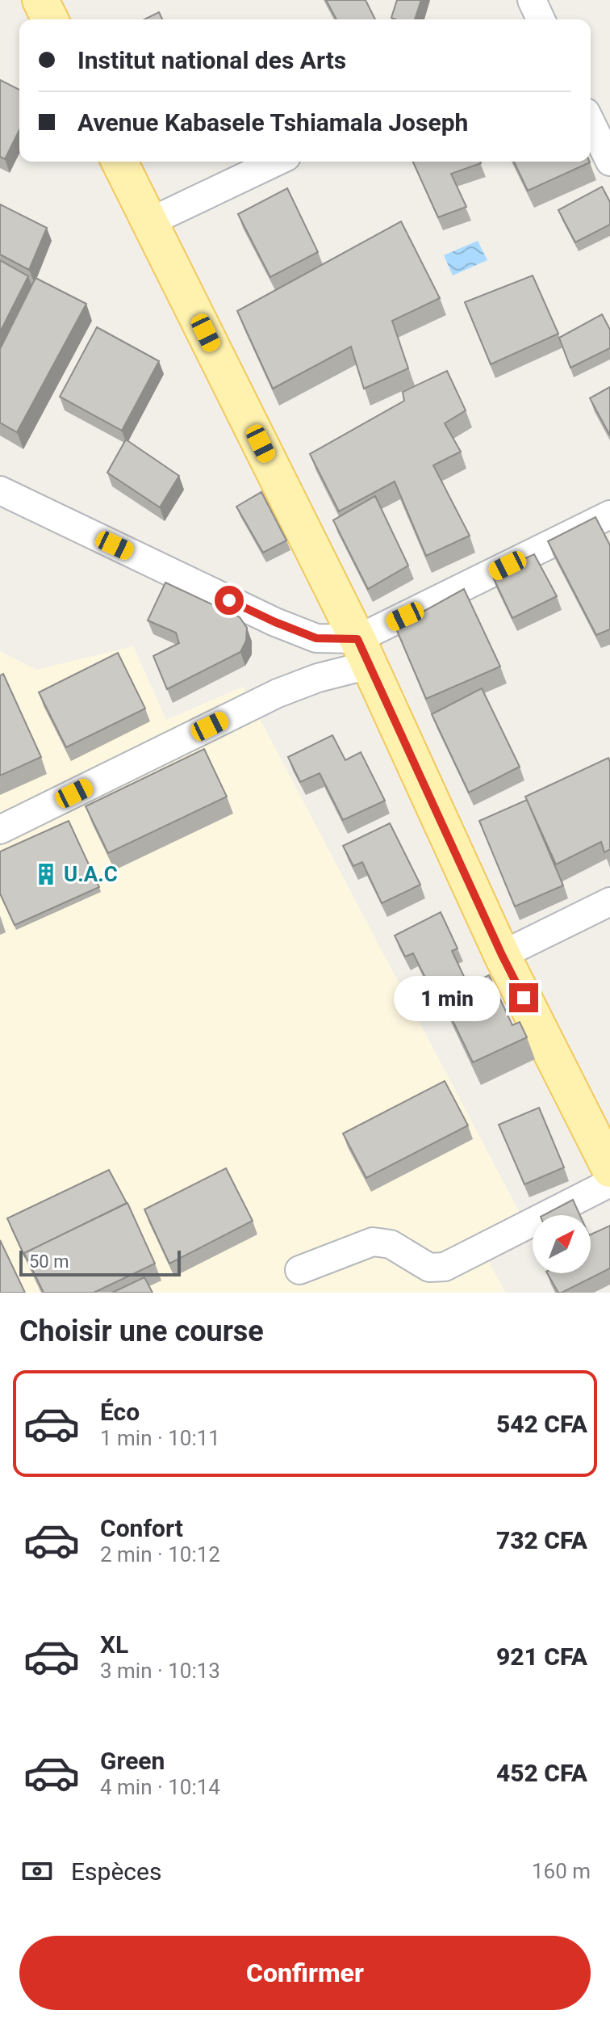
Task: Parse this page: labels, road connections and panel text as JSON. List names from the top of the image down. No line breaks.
{"places":{"building":["U.A.C"]},"scale_bar":"50 m","north":"top right","page":{"banner":["Institut national des Arts","Avenue Kabasele Tshiamala Joseph"],"bubble":"1 min","scale":"50 m","heading":"Choisir une course","list":[{"name":"Éco","note":"1 min · 10:11","value":"542 CFA"},{"name":"Confort","note":"2 min · 10:12","value":"732 CFA"},{"name":"XL","note":"3 min · 10:13","value":"921 CFA"},{"name":"Green","note":"4 min · 10:14","value":"452 CFA"}],"pay":["Espèces","160 m"],"buttons":"Confirmer"}}
